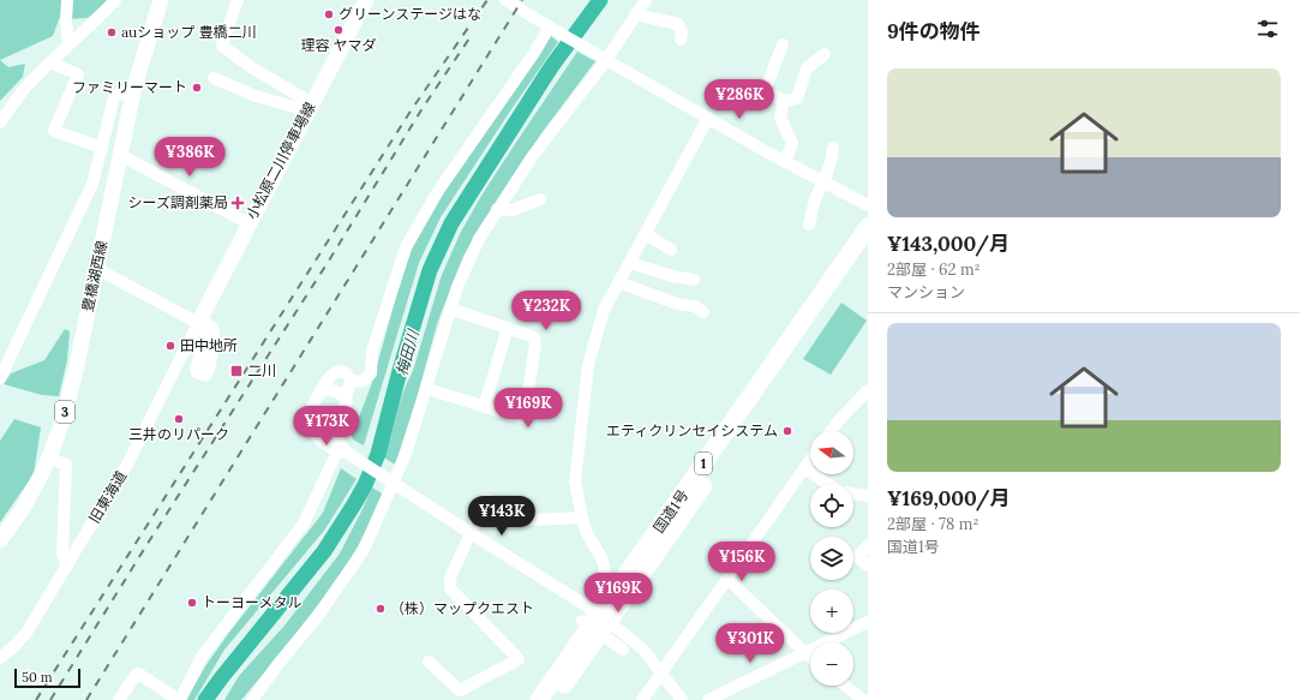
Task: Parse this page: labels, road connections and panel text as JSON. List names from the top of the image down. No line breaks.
{"streets":{"highway":["1","国道1号"],"main road":["小松原二川停車場線","豊橋湖西線","3"],"street":["旧東海道"]},"crossings":[["小松原二川停車場線","旧東海道"]],"water":["梅田川"],"places":{"other":["グリーンステージはな","理容 ヤマダ","auショップ 豊橋二川","ファミリーマート","田中地所","三井のリパーク","エティクリンセイシステム","トーヨーメタル","（株）マップクエスト"],"health":["シーズ調剤薬局"],"transit":["二川"]},"scale_bar":"50 m","north":"left","page":{"heading":"9件の物件","list":[{"name":"¥143,000/月","note":"2部屋 · 62 m² · マンション"},{"name":"¥169,000/月","note":"2部屋 · 78 m² · 国道1号"}],"price":["¥286K","¥386K","¥232K","¥169K","¥173K","¥143K","¥156K","¥169K","¥301K"],"map_buttons":["+","−"],"scale":"50 m"}}
